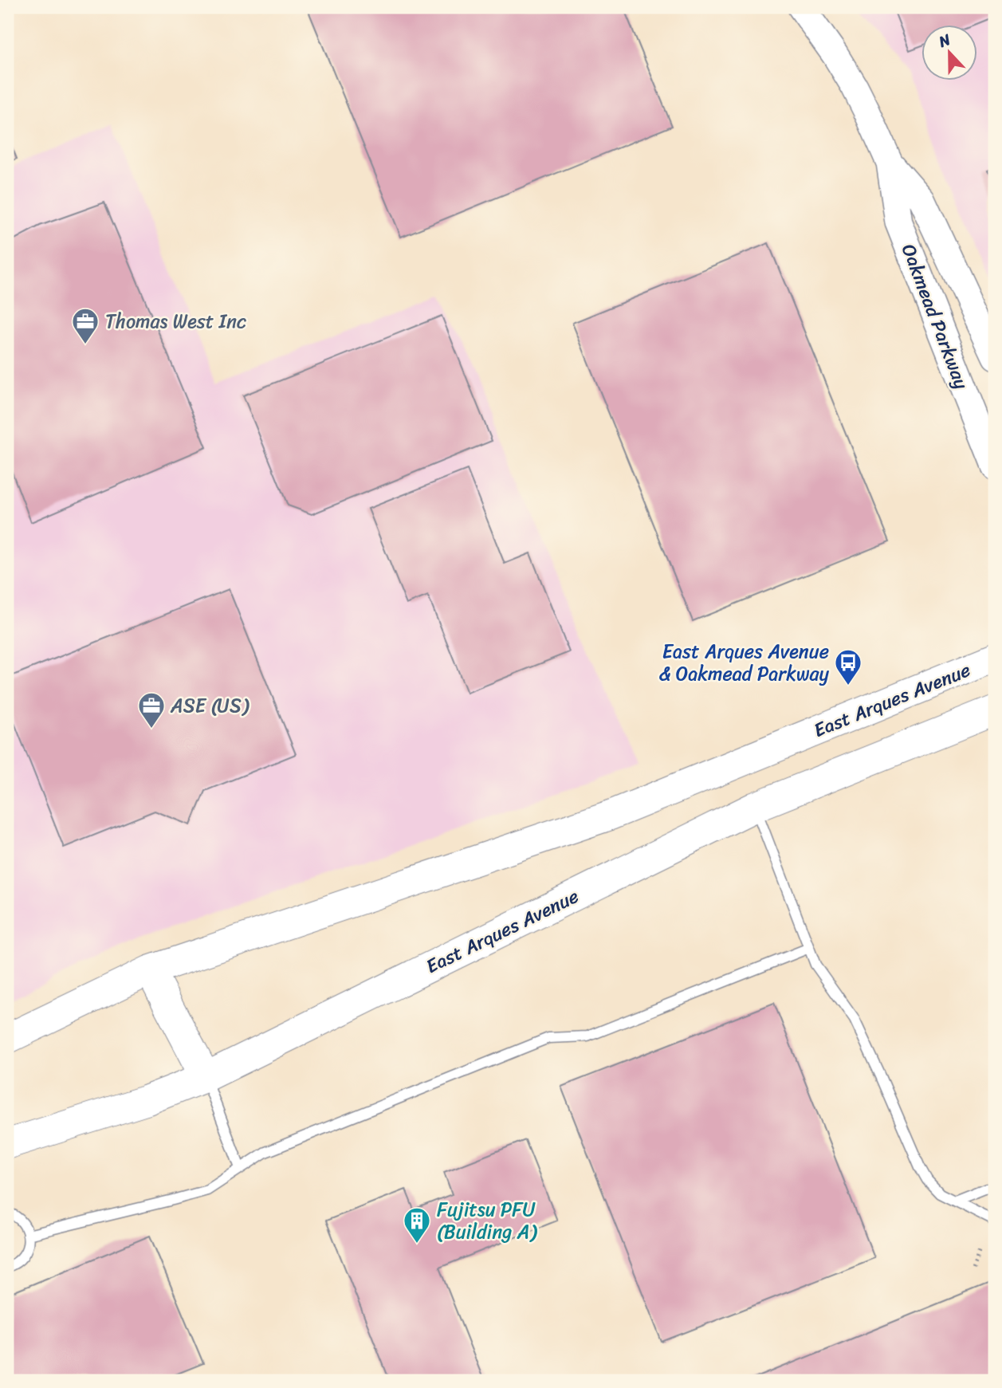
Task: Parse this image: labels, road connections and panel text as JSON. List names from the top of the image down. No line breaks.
{"streets":{"main road":["Oakmead Parkway","East Arques Avenue"]},"places":{"office":["Thomas West Inc","ASE (US)"],"bus stop":["East Arques Avenue & Oakmead Parkway"],"building":["Fujitsu PFU (Building A)"]},"north":"top"}
